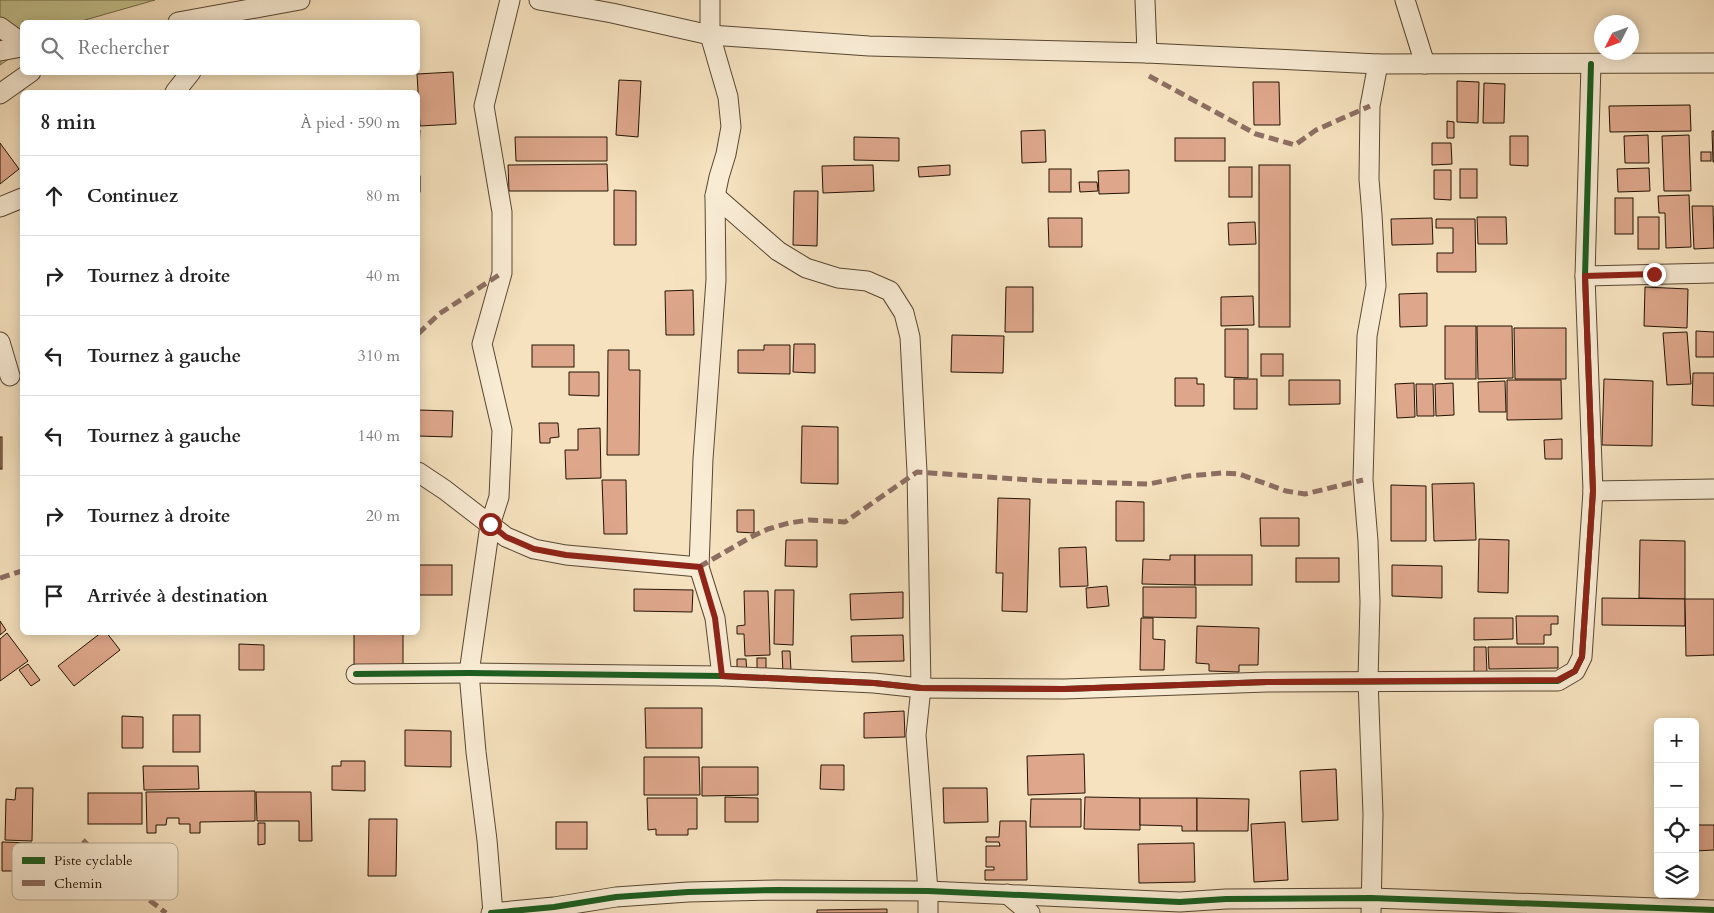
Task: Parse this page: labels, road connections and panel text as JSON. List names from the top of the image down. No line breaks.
{"legend":["Piste cyclable","Chemin"],"north":"bottom left","page":{"search":"Rechercher","heading":["8 min","À pied · 590 m"],"list":[["Continuez","80 m"],["Tournez à droite","40 m"],["Tournez à gauche","310 m"],["Tournez à gauche","140 m"],["Tournez à droite","20 m"],"Arrivée à destination"],"map_buttons":["+","−"]}}
